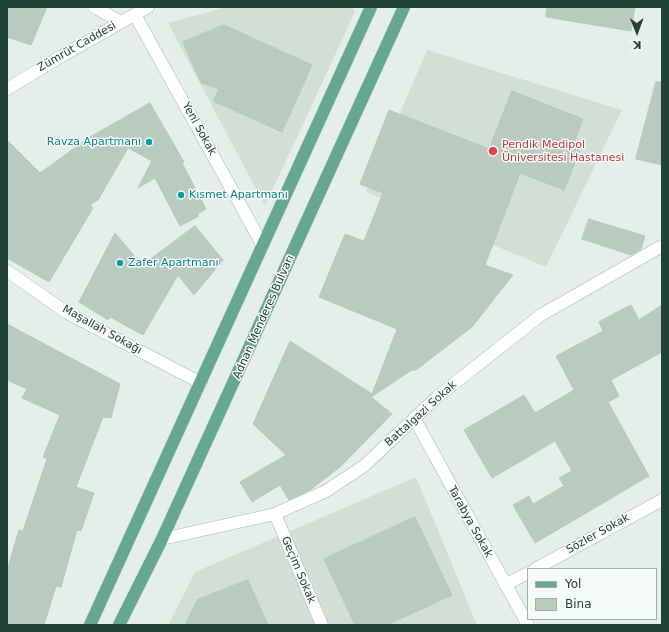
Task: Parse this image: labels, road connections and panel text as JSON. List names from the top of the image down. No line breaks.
{"streets":{"main road":["Adnan Menderes Bulvarı"],"street":["Zümrüt Caddesi","Yeni Sokak","Maşallah Sokağı","Battalgazi Sokak","Tarabya Sokak","Sözler Sokak","Geçim Sokak"]},"crossings":[["Zümrüt Caddesi","Yeni Sokak"],["Adnan Menderes Bulvarı","Battalgazi Sokak"],["Battalgazi Sokak","Tarabya Sokak"],["Battalgazi Sokak","Geçim Sokak"]],"places":["Ravza Apartmanı","Pendik Medipol Üniversitesi Hastanesi","Kısmet Apartmanı","Zafer Apartmanı"],"legend":["Yol","Bina"],"north":"bottom"}
